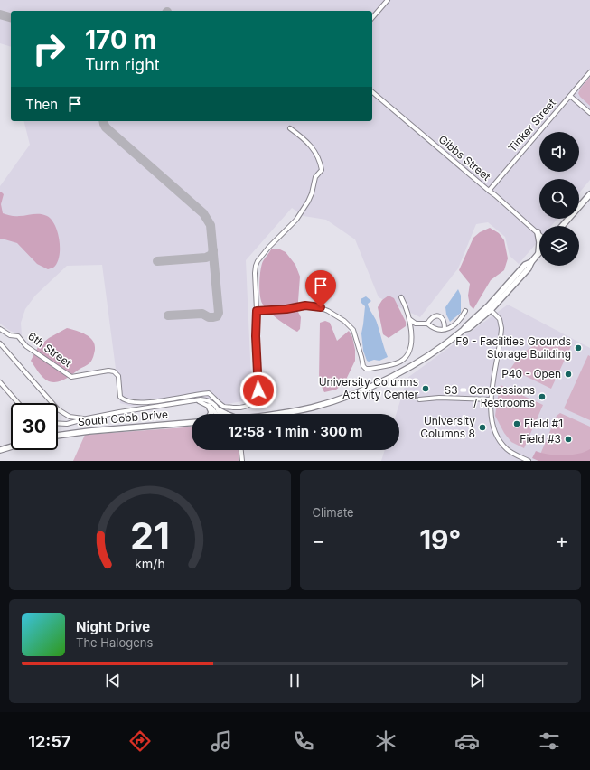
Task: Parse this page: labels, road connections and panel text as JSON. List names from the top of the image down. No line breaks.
{"streets":{"main road":["South Cobb Drive"],"street":["Tinker Street","Gibbs Street","6th Street"]},"crossings":[["Tinker Street","Gibbs Street"]],"places":["F9 - Facilities Grounds Storage Building","P40 - Open","University Columns Activity Center","S3 - Concessions / Restrooms","Field #1","University Columns 8","Field #3"],"page":{"turn":["170 m","Turn right"],"then":"Then","limit":"30","trip":"12:58 · 1 min · 300 m","tile":"Climate","heat":["−","19°","+"],"song":["Night Drive","The Halogens"],"tabs":"12:57","gauge":["21","km/h"]}}
